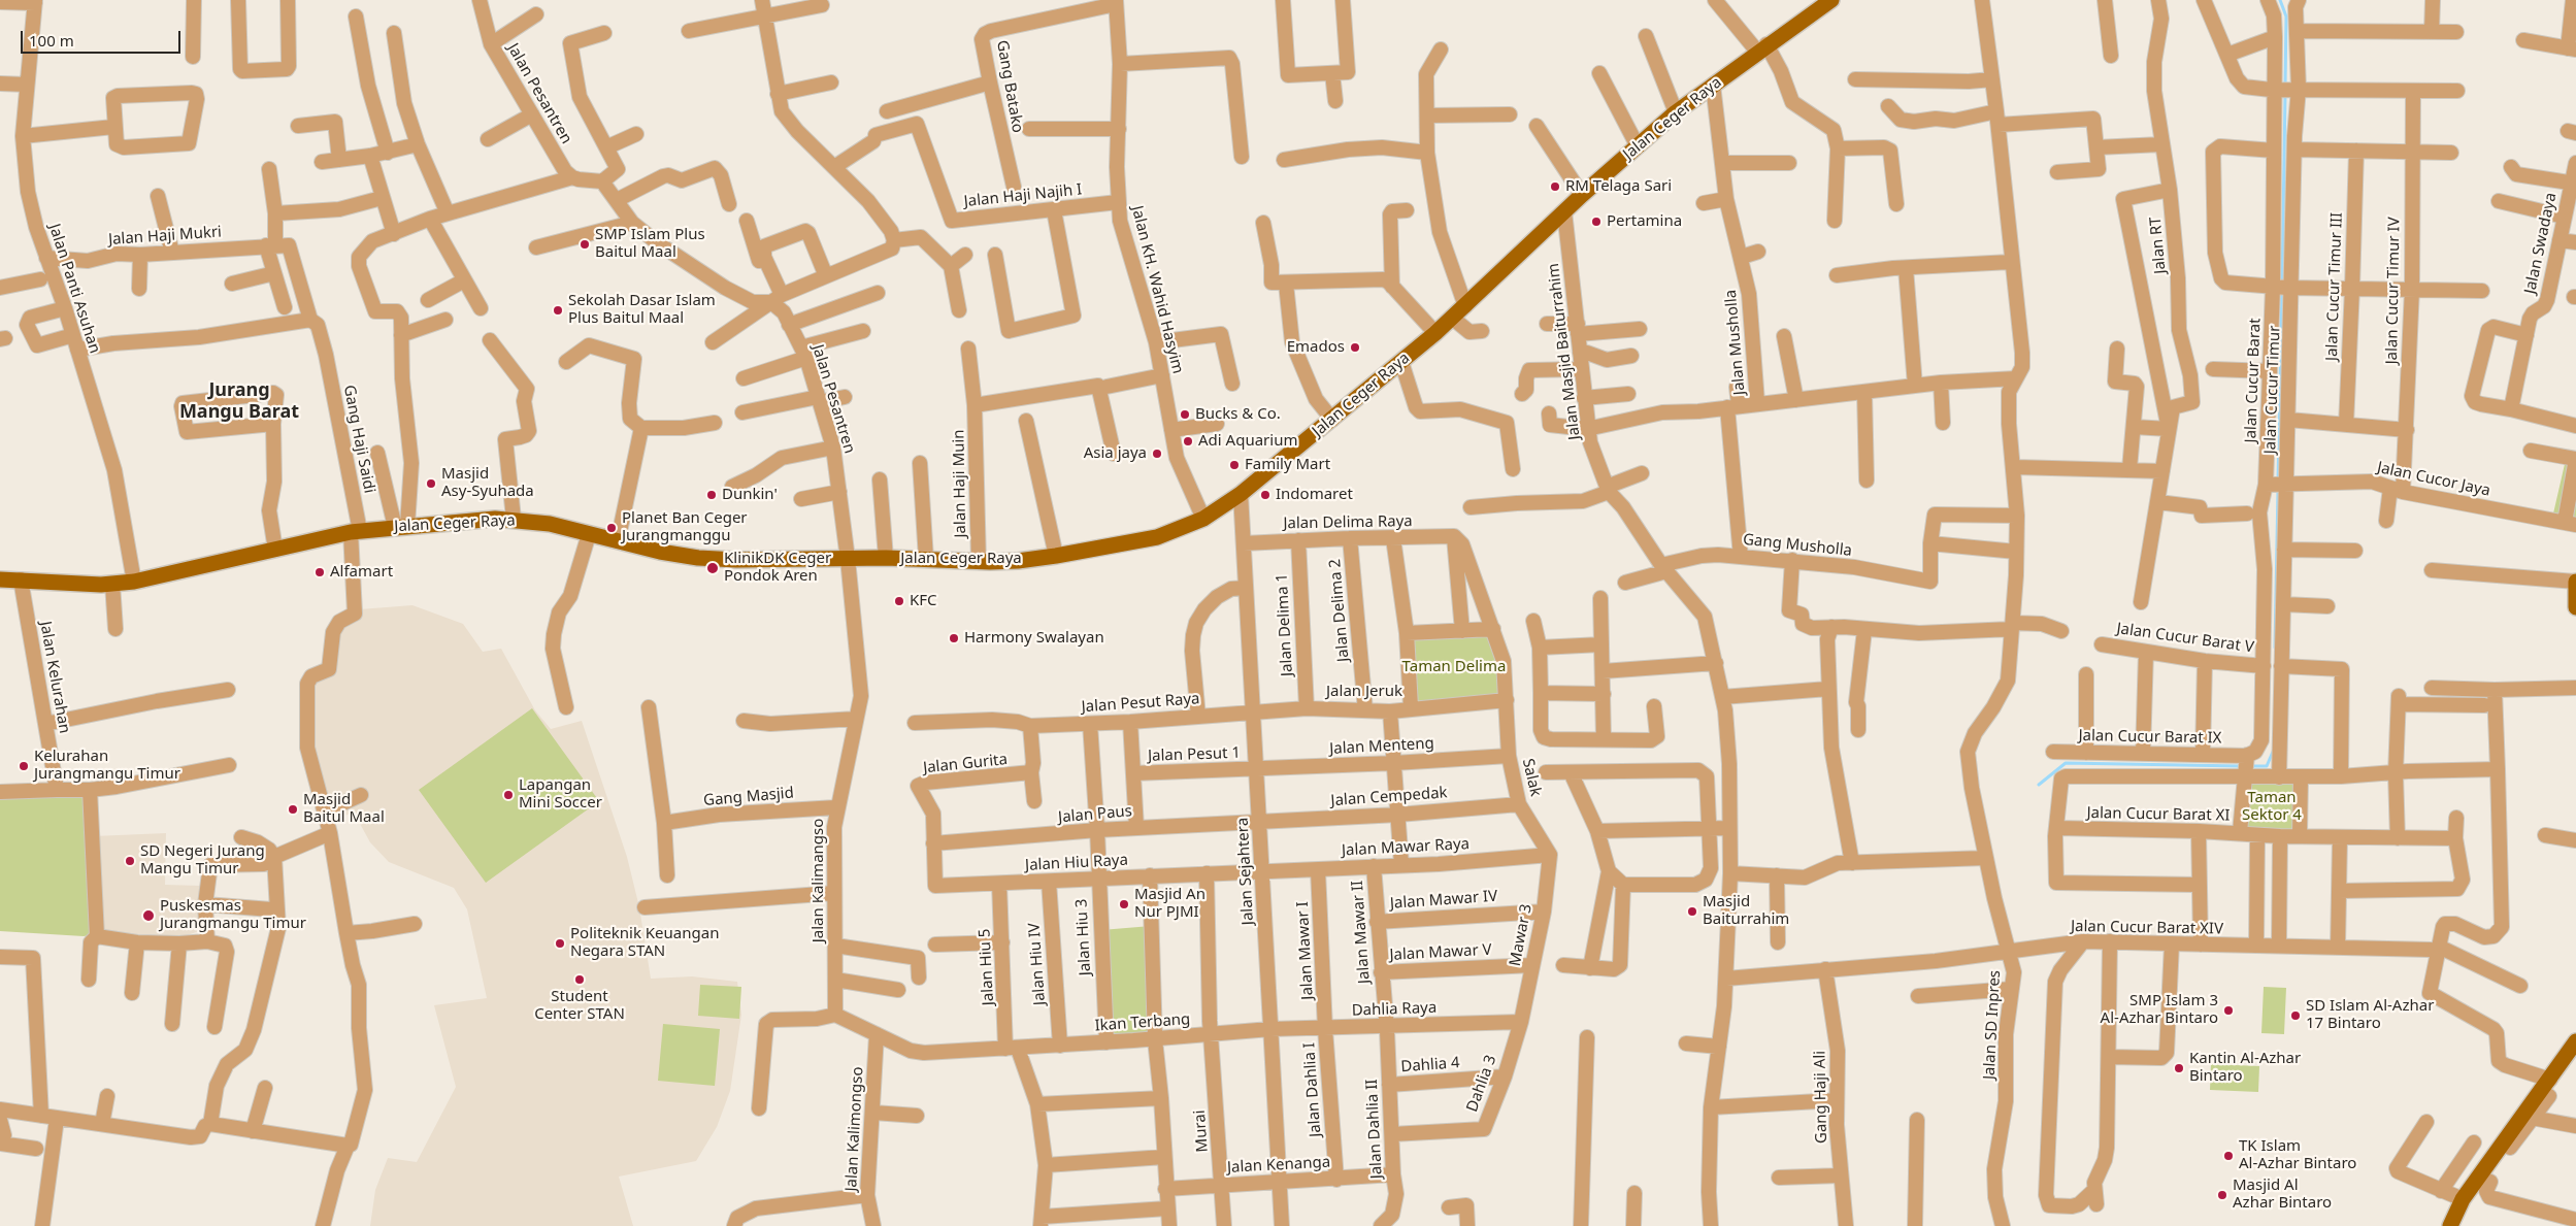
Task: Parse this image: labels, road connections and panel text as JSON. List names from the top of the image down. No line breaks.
{"streets":{"main road":["Jalan Ceger Raya"],"street":["Gang Batako","Jalan Pesantren","Jalan Haji Najih I","Jalan Haji Mukri","Jalan Swadaya","Jalan RT","Jalan Cucur Timur III","Jalan Panti Asuhan","Jalan KH. Wahid Hasyim","Jalan Cucur Timur IV","Jalan Musholla","Jalan Masjid Baiturrahim","Jalan Cucur Barat","Jalan Cucur Timur","Gang Haji Saidi","Jalan Cucor Jaya","Jalan Haji Muin","Jalan Delima Raya","Gang Musholla","Jalan Delima 2","Jalan Delima 1","Jalan Cucur Barat V","Jalan Kelurahan","Jalan Jeruk","Jalan Pesut Raya","Jalan Cucur Barat IX","Jalan Menteng","Jalan Pesut 1","Jalan Gurita","Salak","Gang Masjid","Jalan Cempedak","Jalan Paus","Jalan Cucur Barat XI","Jalan Mawar Raya","Jalan Hiu Raya","Jalan Sejahtera","Jalan Kalimangso","Jalan Mawar IV","Jalan Cucur Barat XIV","Jalan Mawar II","Mawar 3","Jalan Hiu 3","Jalan Mawar I","Jalan Mawar V","Jalan Hiu IV","Jalan Hiu 5","Dahlia Raya","Ikan Terbang","Jalan SD Inpres","Dahlia 4","Dahlia 3","Jalan Dahlia I","Gang Haji Ali","Jalan Kalimongso","Jalan Dahlia II","Murai","Jalan Kenanga"]},"crossings":[["Gang Batako","Jalan KH. Wahid Hasyim"],["Jalan Pesantren","Jalan Ceger Raya"],["Jalan Pesantren","Jalan Kalimangso"],["Jalan Ceger Raya","Jalan Panti Asuhan"],["Jalan Ceger Raya","Jalan KH. Wahid Hasyim"],["Jalan Ceger Raya","Jalan Musholla"],["Jalan Ceger Raya","Jalan Masjid Baiturrahim"],["Jalan Ceger Raya","Gang Haji Saidi"],["Jalan Ceger Raya","Jalan Haji Muin"],["Jalan Ceger Raya","Jalan Kelurahan"],["Jalan Ceger Raya","Jalan Sejahtera"],["Jalan Ceger Raya","Jalan Kalimangso"],["Jalan Haji Najih I","Jalan KH. Wahid Hasyim"],["Jalan Haji Mukri","Jalan Panti Asuhan"],["Jalan Haji Mukri","Gang Haji Saidi"],["Jalan Cucur Timur IV","Jalan Cucor Jaya"],["Jalan Musholla","Jalan SD Inpres"],["Jalan Masjid Baiturrahim","Gang Musholla"],["Jalan Masjid Baiturrahim","Jalan Cucur Barat XIV"],["Jalan Cucur Barat","Jalan Cucur Timur"],["Jalan Cucur Barat","Jalan Cucor Jaya"],["Jalan Cucur Barat","Jalan Cucur Barat V"],["Jalan Cucur Barat","Jalan Cucur Barat IX"],["Jalan Cucur Timur","Jalan Cucor Jaya"],["Jalan Delima Raya","Jalan Delima 2"],["Jalan Delima Raya","Jalan Delima 1"],["Jalan Delima Raya","Salak"],["Jalan Delima Raya","Jalan Sejahtera"],["Jalan Delima 2","Jalan Jeruk"],["Jalan Delima 1","Jalan Jeruk"],["Jalan Jeruk","Jalan Pesut Raya"],["Jalan Jeruk","Salak"],["Jalan Jeruk","Jalan Sejahtera"],["Jalan Pesut Raya","Jalan Sejahtera"],["Jalan Pesut Raya","Jalan Hiu 3"],["Jalan Menteng","Jalan Pesut 1"],["Jalan Menteng","Salak"],["Jalan Menteng","Jalan Sejahtera"],["Jalan Pesut 1","Jalan Sejahtera"],["Jalan Gurita","Jalan Paus"],["Jalan Gurita","Jalan Hiu Raya"],["Salak","Jalan Cempedak"],["Salak","Jalan Mawar Raya"],["Salak","Mawar 3"],["Gang Masjid","Jalan Kalimangso"],["Jalan Cempedak","Jalan Paus"],["Jalan Cempedak","Jalan Sejahtera"],["Jalan Paus","Jalan Hiu Raya"],["Jalan Paus","Jalan Sejahtera"],["Jalan Paus","Jalan Hiu 3"],["Jalan Mawar Raya","Jalan Hiu Raya"],["Jalan Mawar Raya","Jalan Sejahtera"],["Jalan Mawar Raya","Jalan Mawar II"],["Jalan Mawar Raya","Mawar 3"],["Jalan Mawar Raya","Jalan Mawar I"],["Jalan Hiu Raya","Jalan Sejahtera"],["Jalan Hiu Raya","Jalan Hiu 3"],["Jalan Hiu Raya","Jalan Hiu IV"],["Jalan Hiu Raya","Jalan Hiu 5"],["Jalan Hiu Raya","Murai"],["Jalan Sejahtera","Dahlia Raya"],["Jalan Sejahtera","Ikan Terbang"],["Jalan Sejahtera","Jalan Kenanga"],["Jalan Mawar IV","Jalan Mawar II"],["Jalan Mawar IV","Mawar 3"],["Jalan Cucur Barat XIV","Jalan SD Inpres"],["Jalan Cucur Barat XIV","Gang Haji Ali"],["Jalan Mawar II","Jalan Mawar V"],["Jalan Mawar II","Dahlia Raya"],["Jalan Mawar II","Jalan Dahlia II"],["Mawar 3","Jalan Mawar V"],["Mawar 3","Dahlia Raya"],["Mawar 3","Dahlia 3"],["Jalan Hiu 3","Ikan Terbang"],["Jalan Mawar I","Dahlia Raya"],["Jalan Mawar I","Jalan Dahlia I"],["Jalan Hiu IV","Ikan Terbang"],["Jalan Hiu 5","Ikan Terbang"],["Dahlia Raya","Ikan Terbang"],["Dahlia Raya","Dahlia 3"],["Dahlia Raya","Jalan Dahlia I"],["Dahlia Raya","Jalan Dahlia II"],["Ikan Terbang","Murai"],["Dahlia 4","Dahlia 3"],["Dahlia 4","Jalan Dahlia II"],["Dahlia 3","Jalan Dahlia II"],["Jalan Dahlia I","Jalan Kenanga"],["Jalan Dahlia II","Jalan Kenanga"],["Murai","Jalan Kenanga"]],"districts":["Jurang Mangu Barat"],"parks":["Taman Delima","Taman Sektor 4"],"places":["RM Telaga Sari","Pertamina","SMP Islam Plus Baitul Maal","Sekolah Dasar Islam Plus Baitul Maal","Emados","Bucks & Co.","Adi Aquarium","Asia jaya","Family Mart","Masjid Asy-Syuhada","Dunkin'","Indomaret","Planet Ban Ceger Jurangmanggu","KlinikDK Ceger Pondok Aren","Alfamart","KFC","Harmony Swalayan","Kelurahan Jurangmangu Timur","Lapangan Mini Soccer","Masjid Baitul Maal","SD Negeri Jurang Mangu Timur","Masjid An Nur PJMI","Masjid Baiturrahim","Puskesmas Jurangmangu Timur","Politeknik Keuangan Negara STAN","Student Center STAN","SMP Islam 3 Al-Azhar Bintaro","SD Islam Al-Azhar 17 Bintaro","Kantin Al-Azhar Bintaro","TK Islam Al-Azhar Bintaro","Masjid Al Azhar Bintaro"],"scale_bar":"100 m"}
